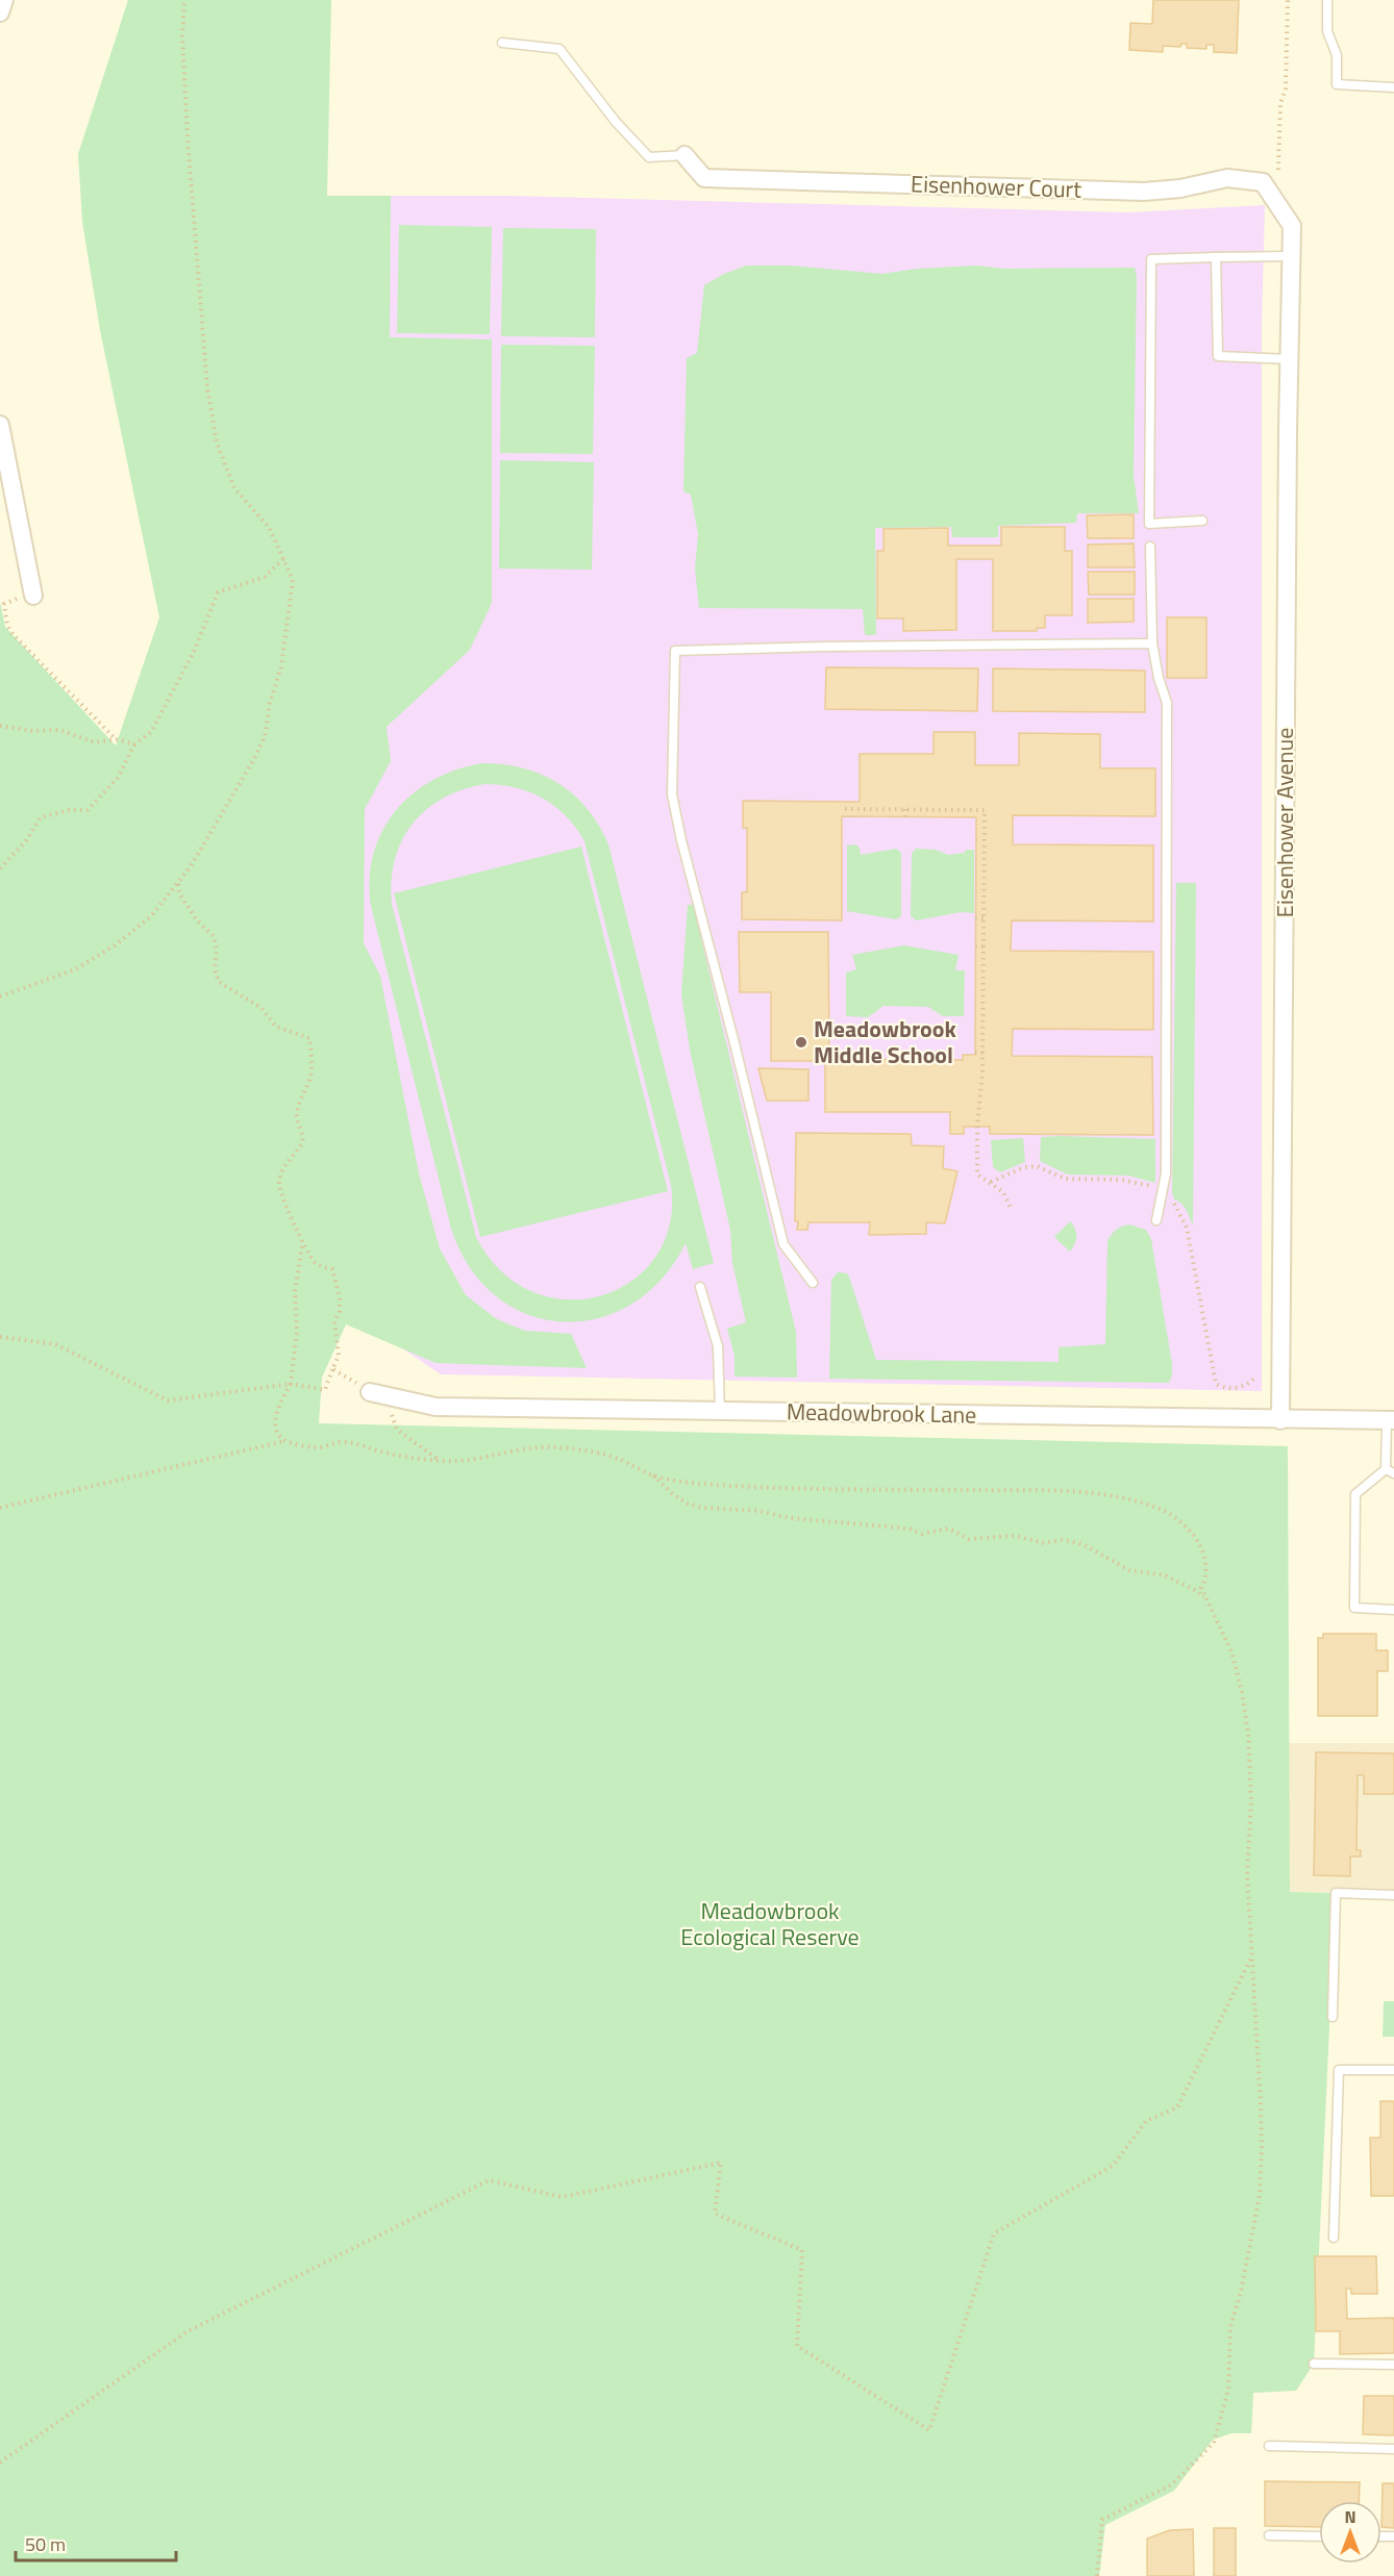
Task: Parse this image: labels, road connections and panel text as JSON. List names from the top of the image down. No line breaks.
{"streets":{"street":["Eisenhower Court","Eisenhower Avenue","Meadowbrook Lane"]},"crossings":[["Eisenhower Court","Eisenhower Avenue"],["Eisenhower Avenue","Meadowbrook Lane"]],"parks":["Meadowbrook Ecological Reserve"],"places":["Meadowbrook Middle School"],"scale_bar":"50 m","north":"top"}
